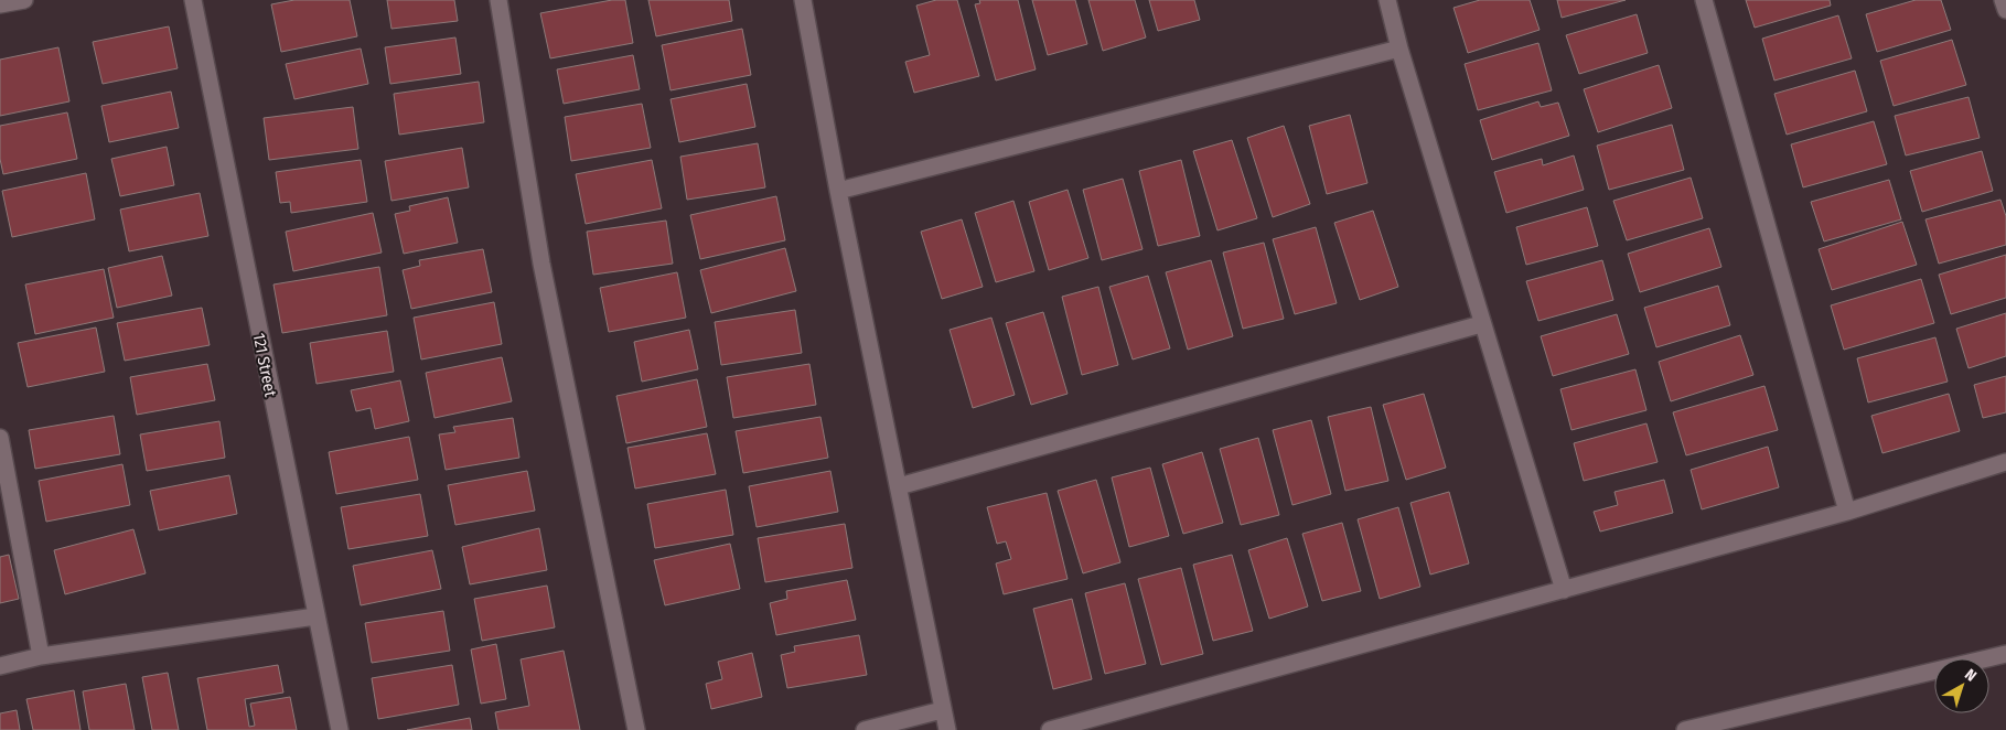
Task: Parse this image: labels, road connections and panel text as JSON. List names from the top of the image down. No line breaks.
{"streets":{"street":["121 Street"]},"north":"top right"}
